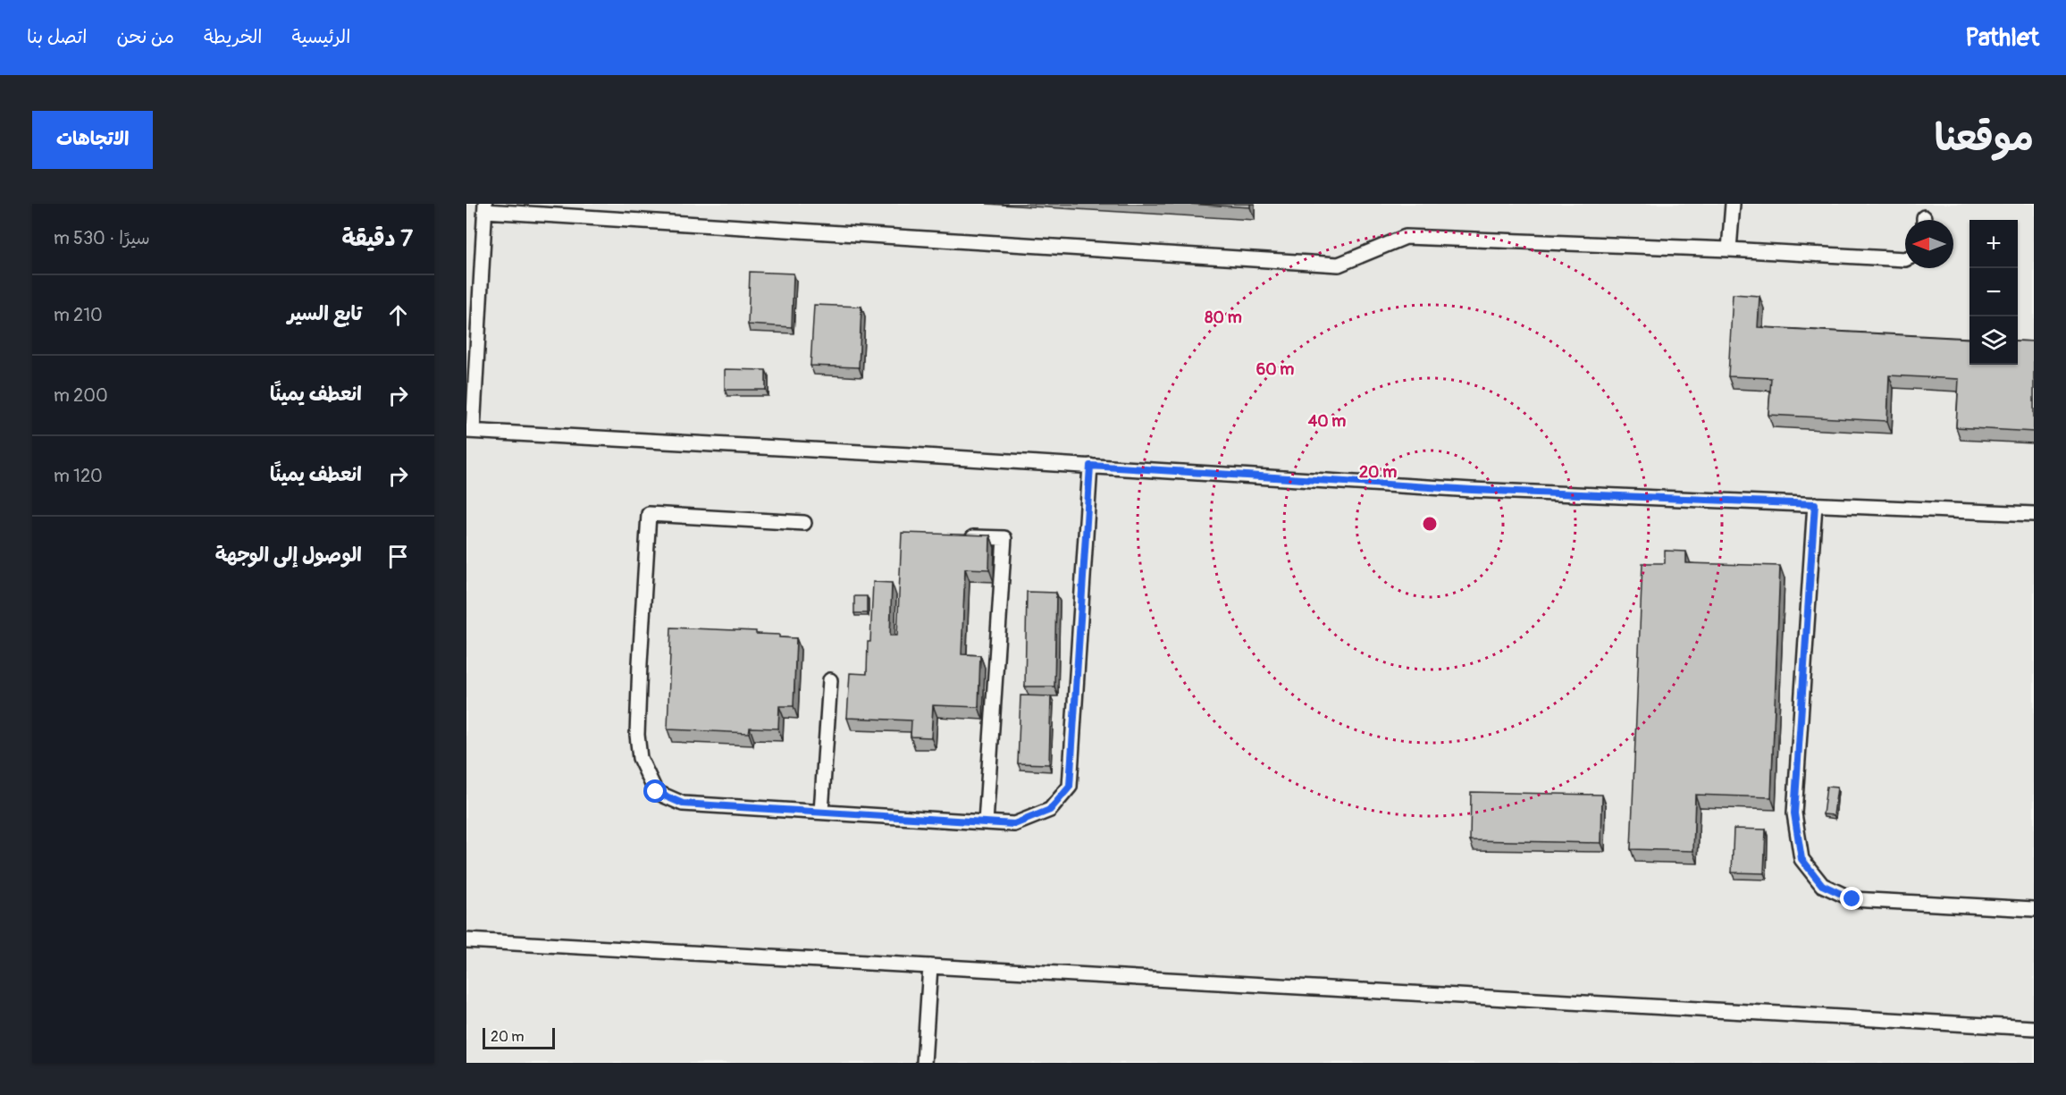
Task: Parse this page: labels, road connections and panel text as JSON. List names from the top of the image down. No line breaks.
{"scale_bar":"20 m","north":"left","page":{"header":"Pathlet","nav":["الرئيسية","الخريطة","من نحن","اتصل بنا"],"title":"موقعنا","buttons":"الاتجاهات","heading":["7 دقيقة","سيرًا · 530 m"],"map_buttons":["+","−"],"list":[["تابع السير","210 m"],["انعطف يمينًا","200 m"],["انعطف يمينًا","120 m"],"الوصول إلى الوجهة"],"scale":"20 m"},"rings":["80 m","60 m","40 m","20 m"]}
